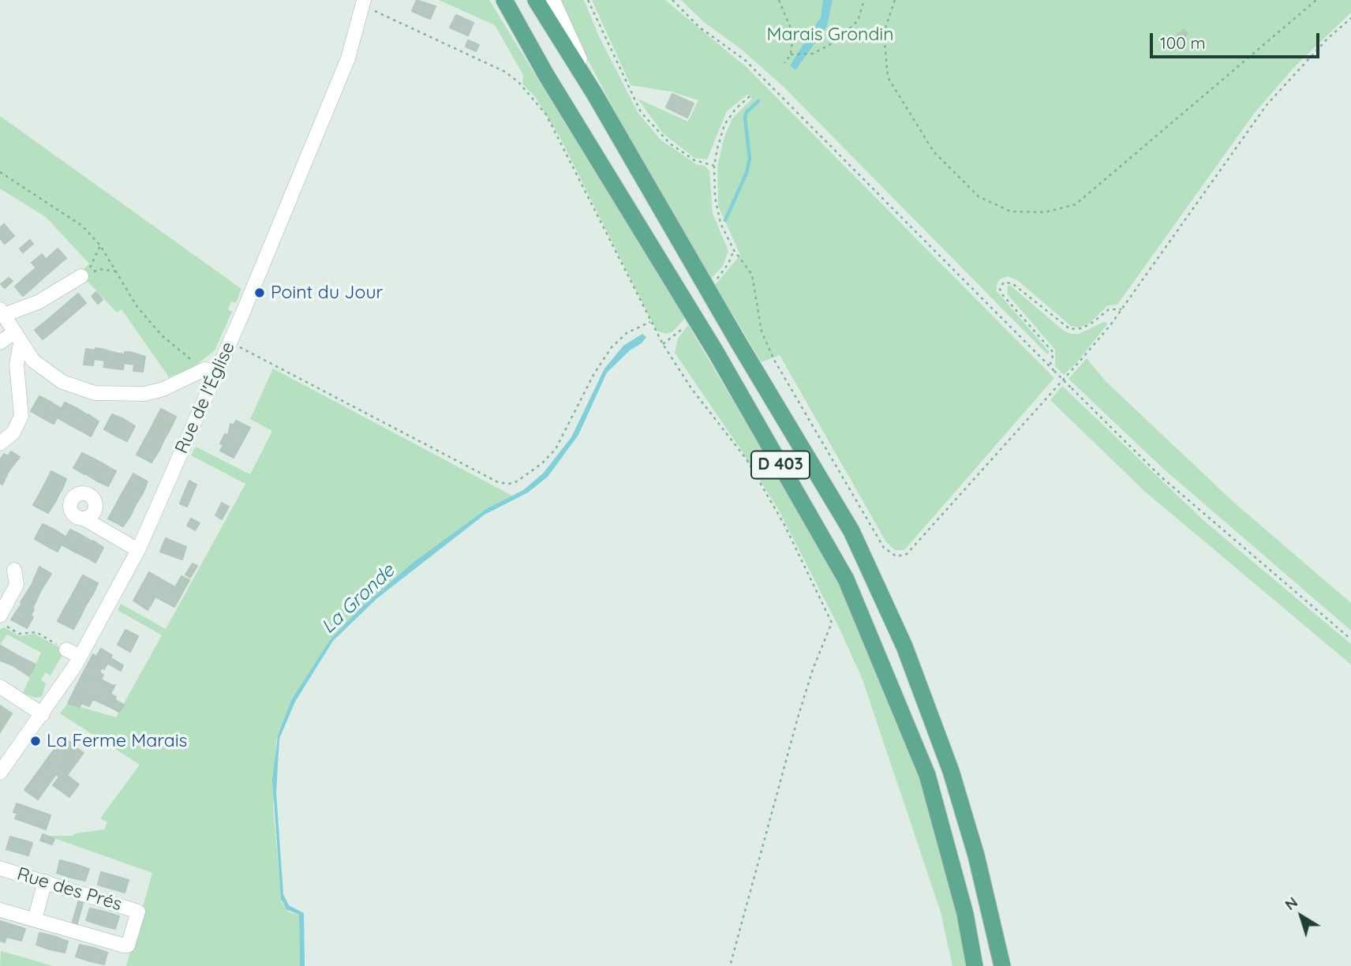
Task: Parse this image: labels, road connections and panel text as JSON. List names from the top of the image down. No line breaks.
{"streets":{"main road":["D 403"],"street":["Rue de l'Église","Rue des Prés"]},"water":["La Gronde"],"parks":["Marais Grondin"],"places":["Point du Jour","La Ferme Marais"],"scale_bar":"100 m","north":"top left"}
